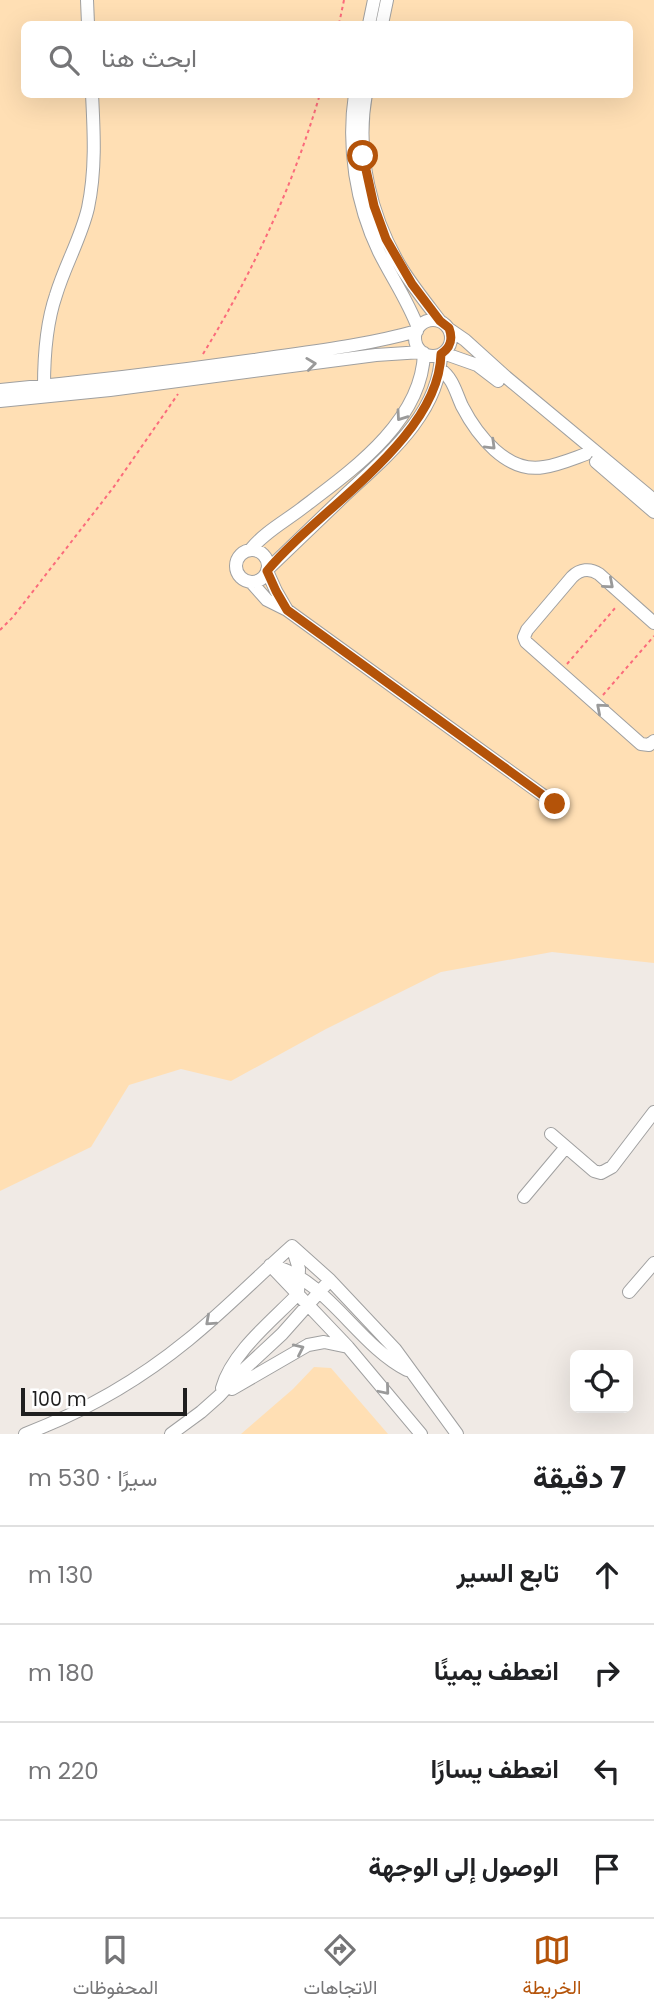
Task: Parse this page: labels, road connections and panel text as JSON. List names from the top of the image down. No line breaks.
{"scale_bar":"100 m","page":{"search":"ابحث هنا","scale":"100 m","heading":["7 دقيقة","سيرًا · 530 m"],"list":[["تابع السير","130 m"],["انعطف يمينًا","180 m"],["انعطف يسارًا","220 m"],"الوصول إلى الوجهة"],"nav":["الخريطة","الاتجاهات","المحفوظات"]}}
